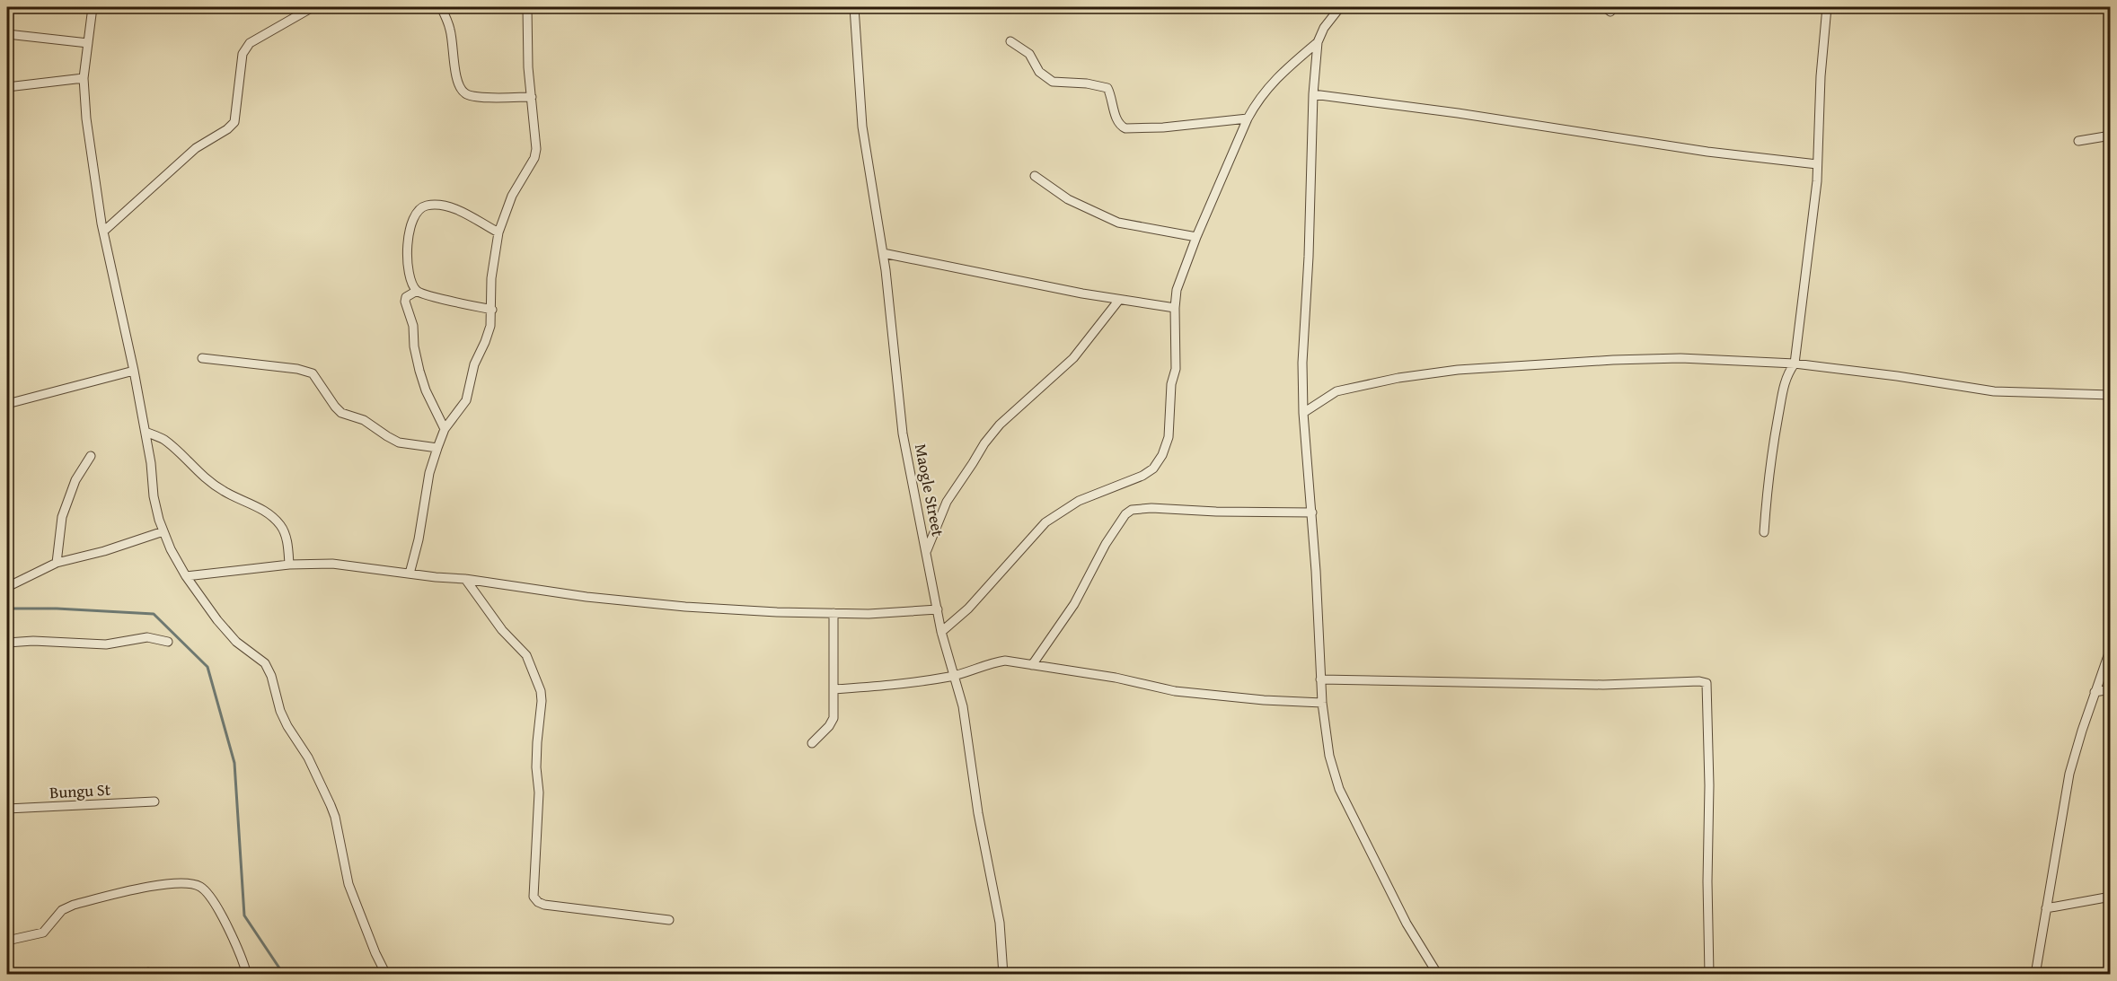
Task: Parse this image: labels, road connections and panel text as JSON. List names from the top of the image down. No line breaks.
{"streets":{"street":["Maogle Street","Bungu St"]}}
